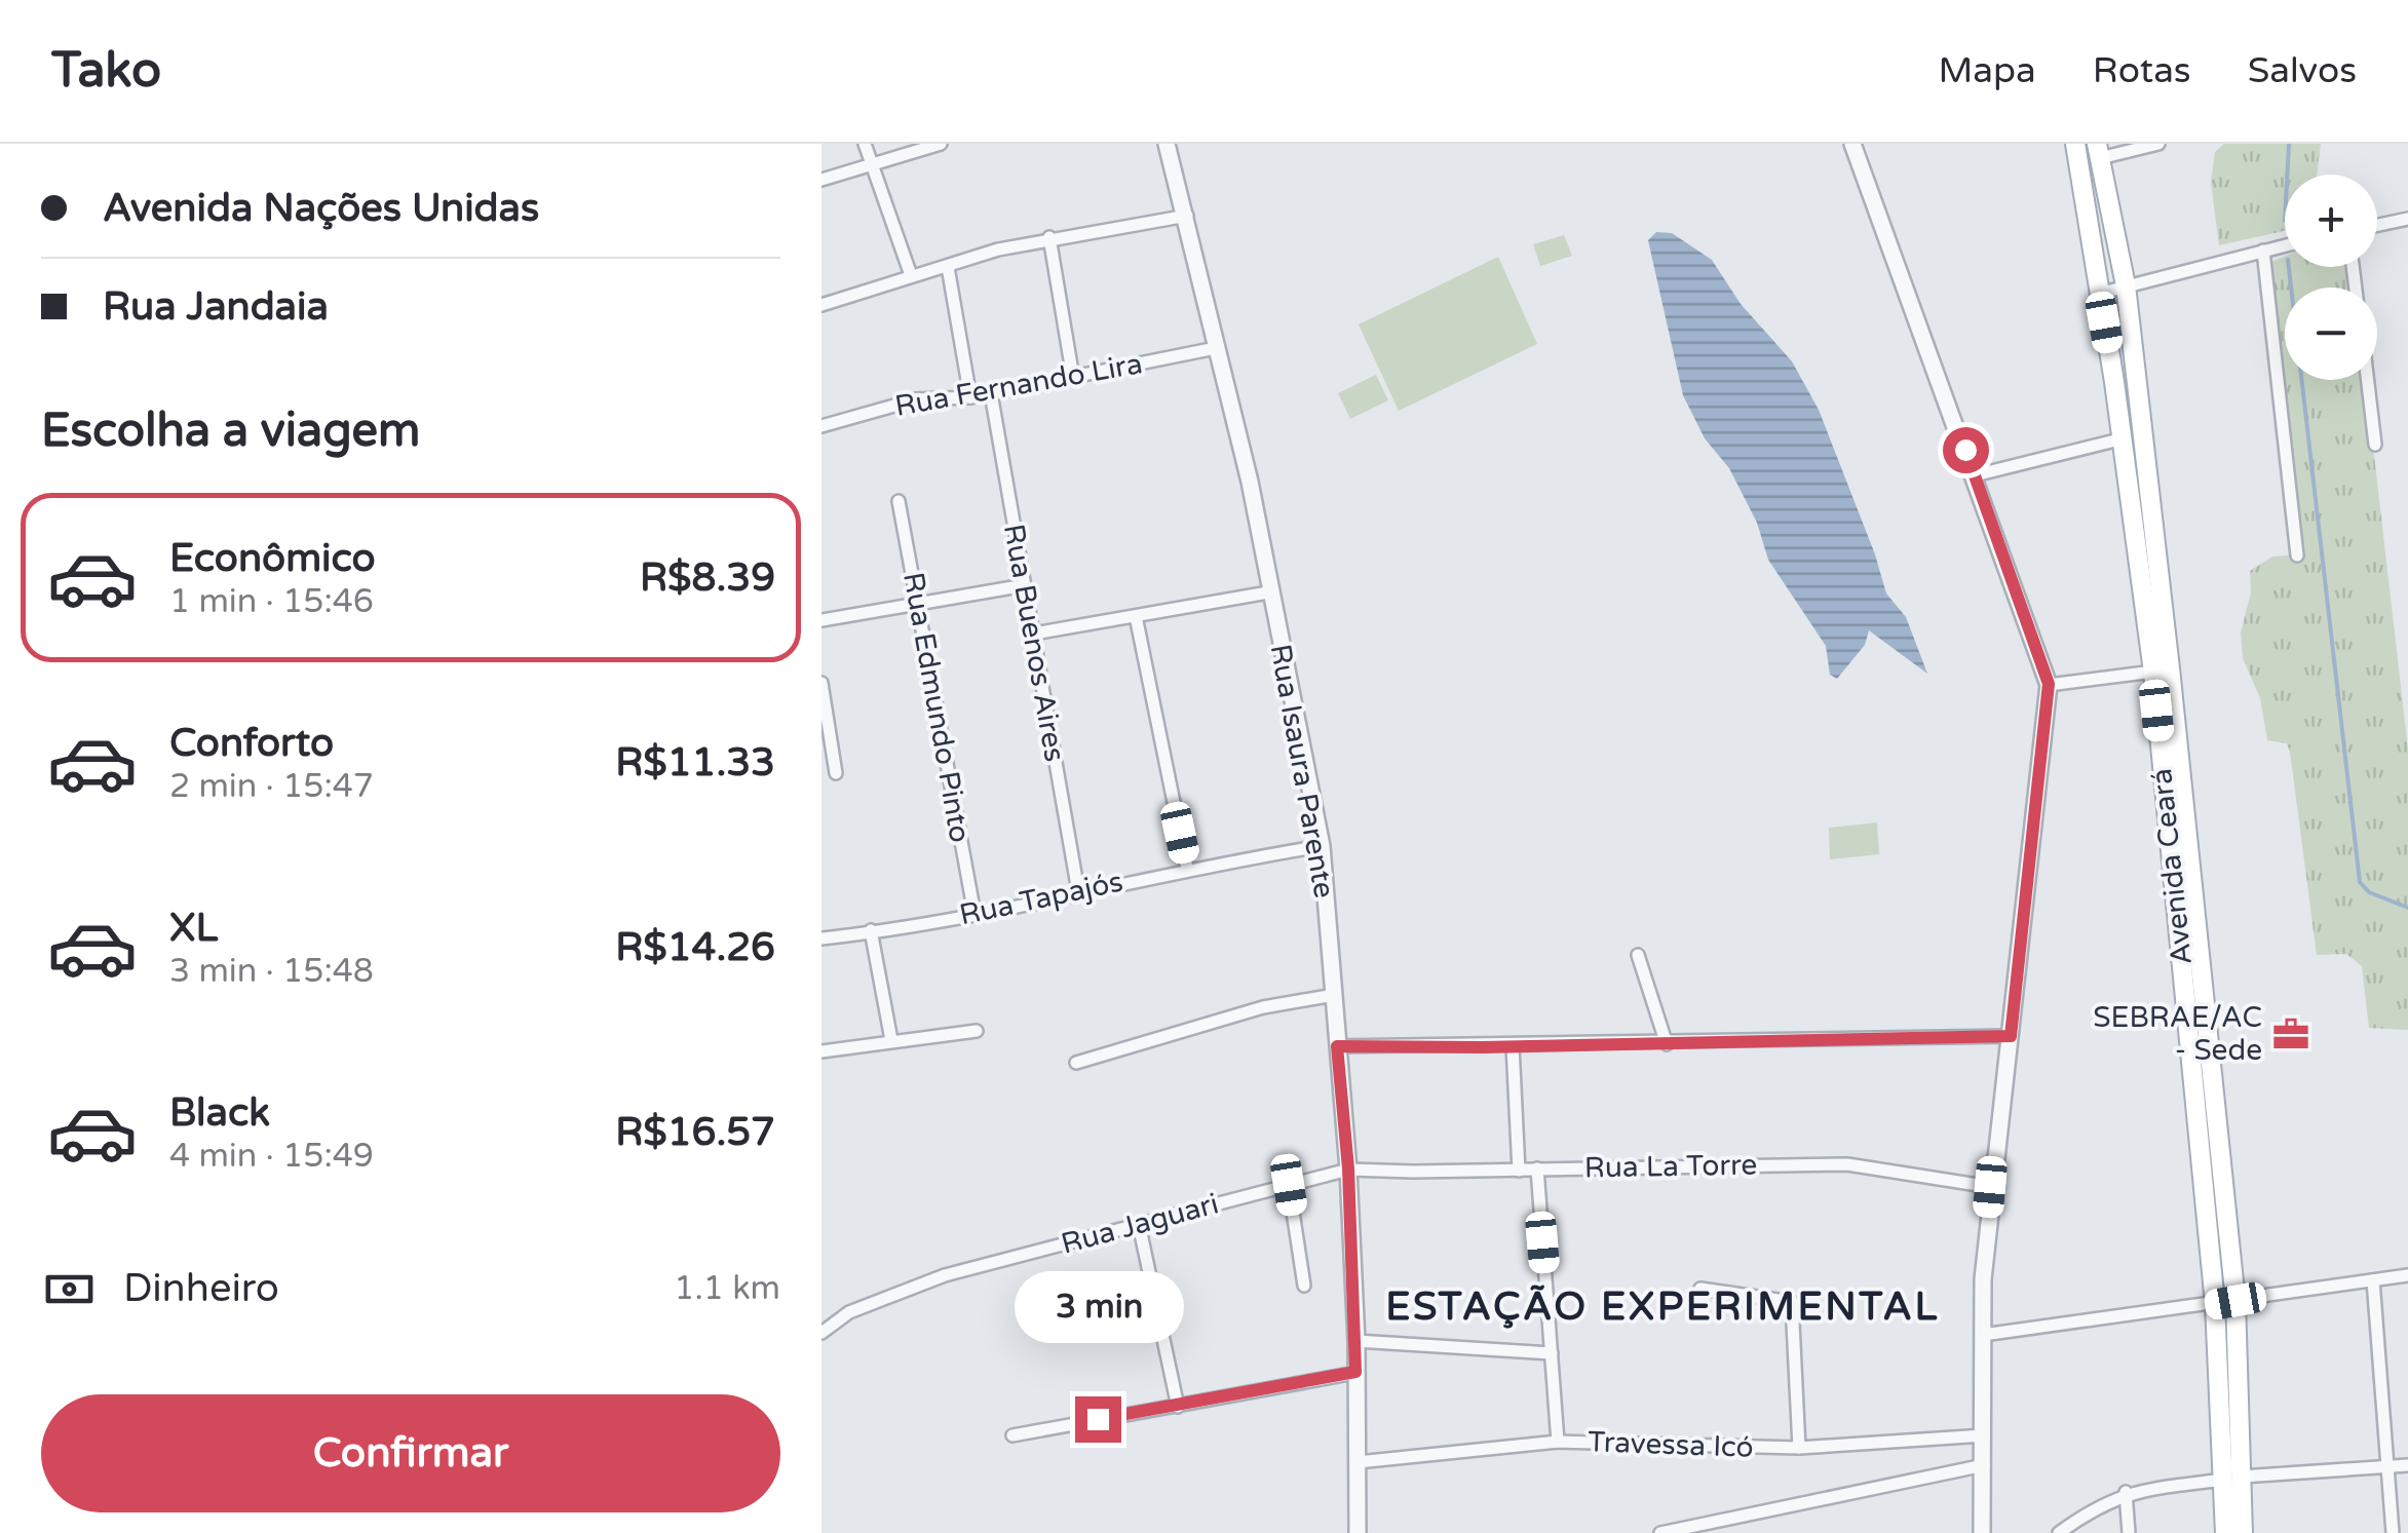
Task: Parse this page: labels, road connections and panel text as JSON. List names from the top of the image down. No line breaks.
{"streets":{"main road":["Avenida Ceará"],"street":["Rua Fernando Lira","Rua Buenos Aires","Rua Edmundo Pinto","Rua Isaura Parente","Rua Tapajós","Rua La Torre","Rua Jaguari","Travessa Icó"]},"crossings":[["Rua Fernando Lira","Rua Buenos Aires"],["Rua Fernando Lira","Rua Isaura Parente"],["Rua Buenos Aires","Rua Tapajós"],["Rua Edmundo Pinto","Rua Tapajós"],["Rua Isaura Parente","Rua Tapajós"],["Rua Isaura Parente","Rua La Torre"],["Rua Isaura Parente","Rua Jaguari"],["Rua Isaura Parente","Travessa Icó"],["Rua La Torre","Rua Jaguari"]],"districts":["ESTAÇÃO EXPERIMENTAL"],"places":{"office":["SEBRAE/AC - Sede"]},"page":{"header":"Tako","nav":["Mapa","Rotas","Salvos"],"banner":["Avenida Nações Unidas","Rua Jandaia"],"map_buttons":["+","−"],"heading":"Escolha a viagem","list":[{"name":"Econômico","note":"1 min · 15:46","value":"R$8.39"},{"name":"Conforto","note":"2 min · 15:47","value":"R$11.33"},{"name":"XL","note":"3 min · 15:48","value":"R$14.26"},{"name":"Black","note":"4 min · 15:49","value":"R$16.57"}],"pay":["Dinheiro","1.1 km"],"bubble":"3 min","buttons":"Confirmar"}}
